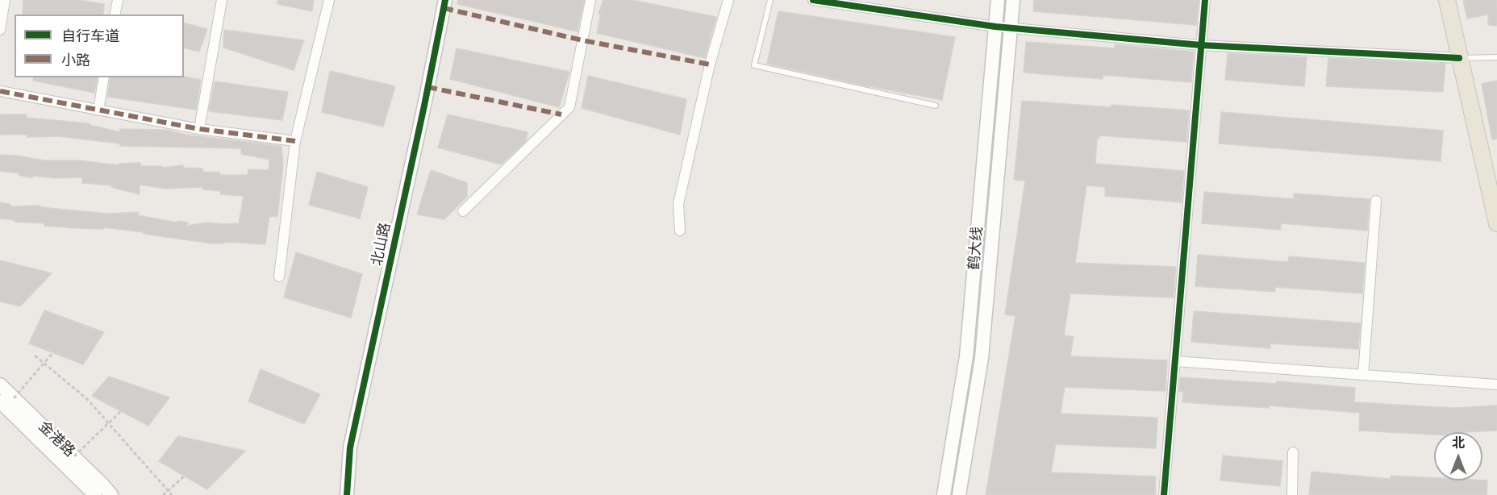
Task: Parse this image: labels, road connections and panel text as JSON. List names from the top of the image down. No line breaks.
{"streets":{"main road":["北山路","鹤大线","金港路"]},"legend":["自行车道","小路"],"north":"top"}
